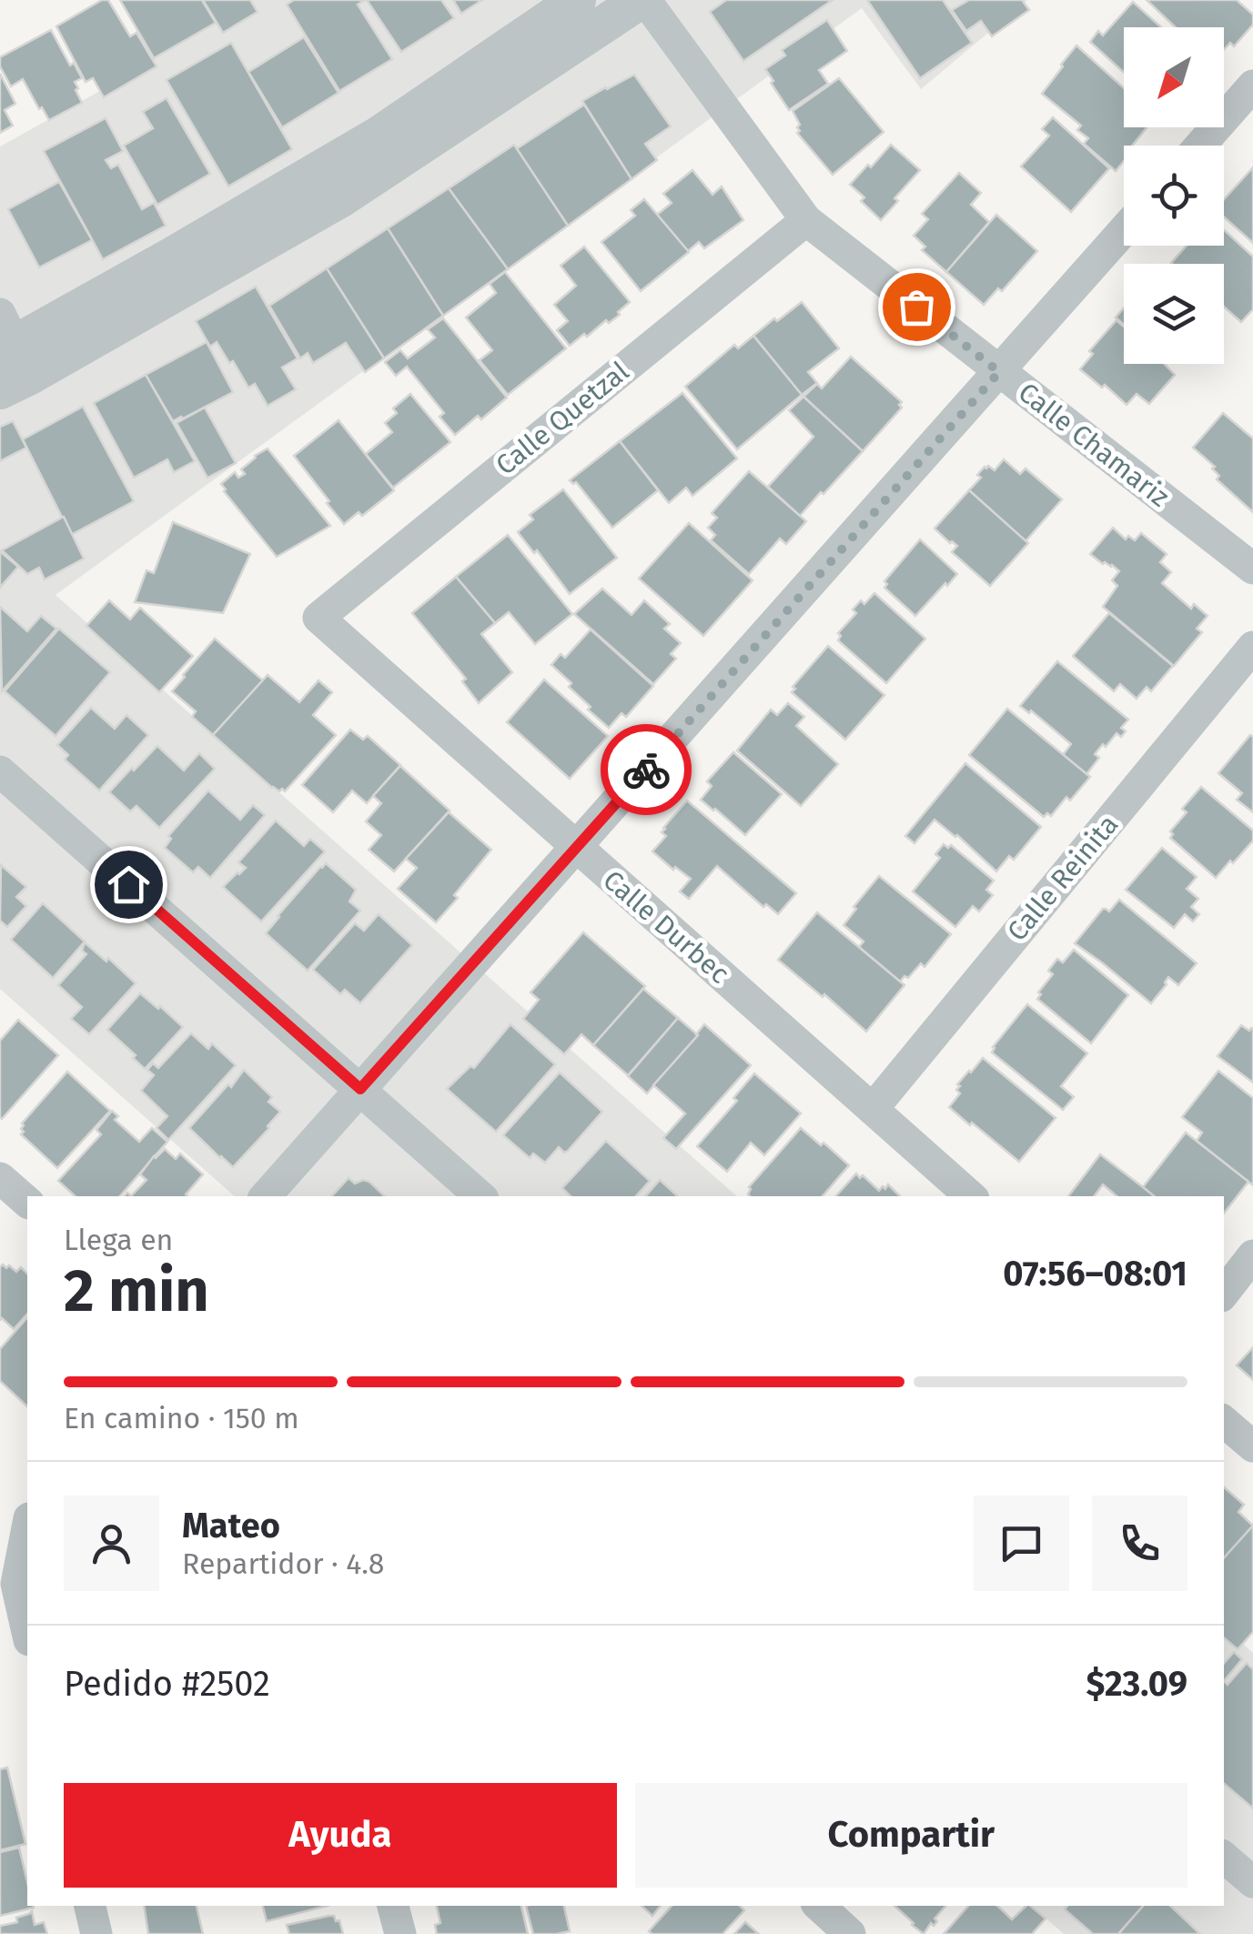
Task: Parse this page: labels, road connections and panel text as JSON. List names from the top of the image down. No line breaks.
{"streets":{"street":["Calle Quetzal","Calle Chamariz","Calle Reinita","Calle Durbec"]},"crossings":[["Calle Quetzal","Calle Chamariz"],["Calle Quetzal","Calle Durbec"],["Calle Reinita","Calle Durbec"]],"north":"bottom left","page":{"heading":["2 min","Llega en","07:56–08:01"],"panel":["Mateo","Repartidor · 4.8","Pedido #2502","$23.09"],"bar":"En camino · 150 m","buttons":["Ayuda","Compartir"]}}
